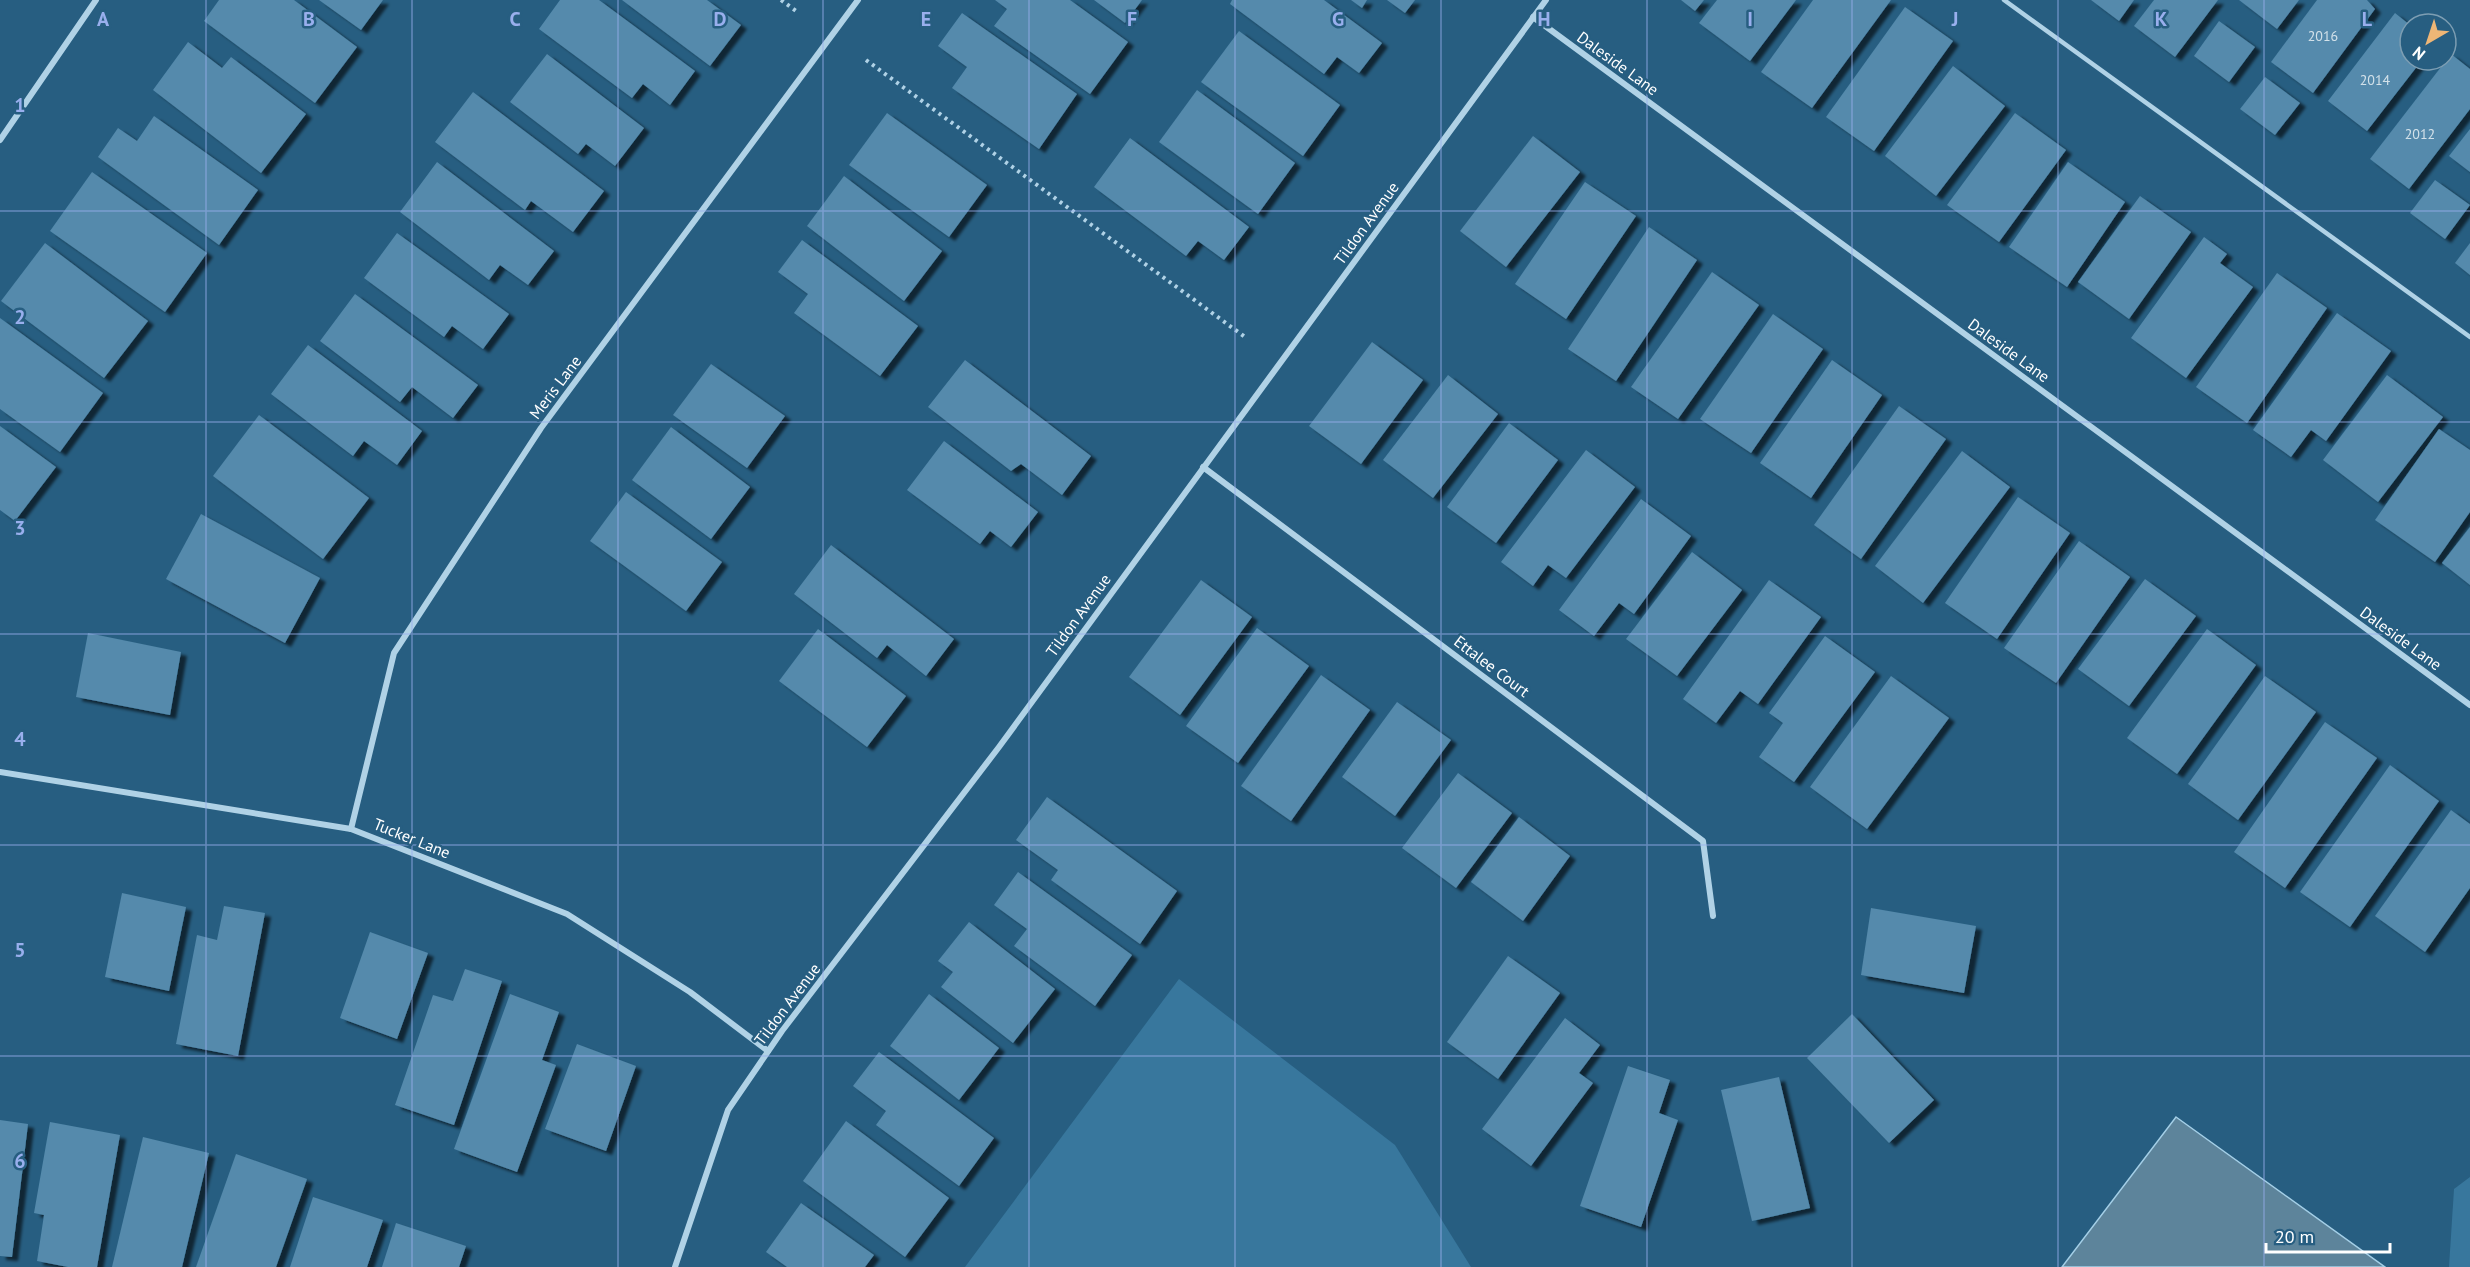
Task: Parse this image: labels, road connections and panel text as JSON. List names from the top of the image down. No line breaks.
{"streets":{"street":["Daleside Lane","Tildon Avenue","Meris Lane","Ettalee Court","Tucker Lane"]},"crossings":[["Daleside Lane","Tildon Avenue"],["Tildon Avenue","Ettalee Court"],["Tildon Avenue","Tucker Lane"],["Meris Lane","Tucker Lane"]],"house_numbers":["2016","2014","2012"],"scale_bar":"20 m","north":"bottom left","grid":{"columns":["A","B","C","D","E","F","G","H","I","J","K","L"],"rows":["1","2","3","4","5","6"]}}
